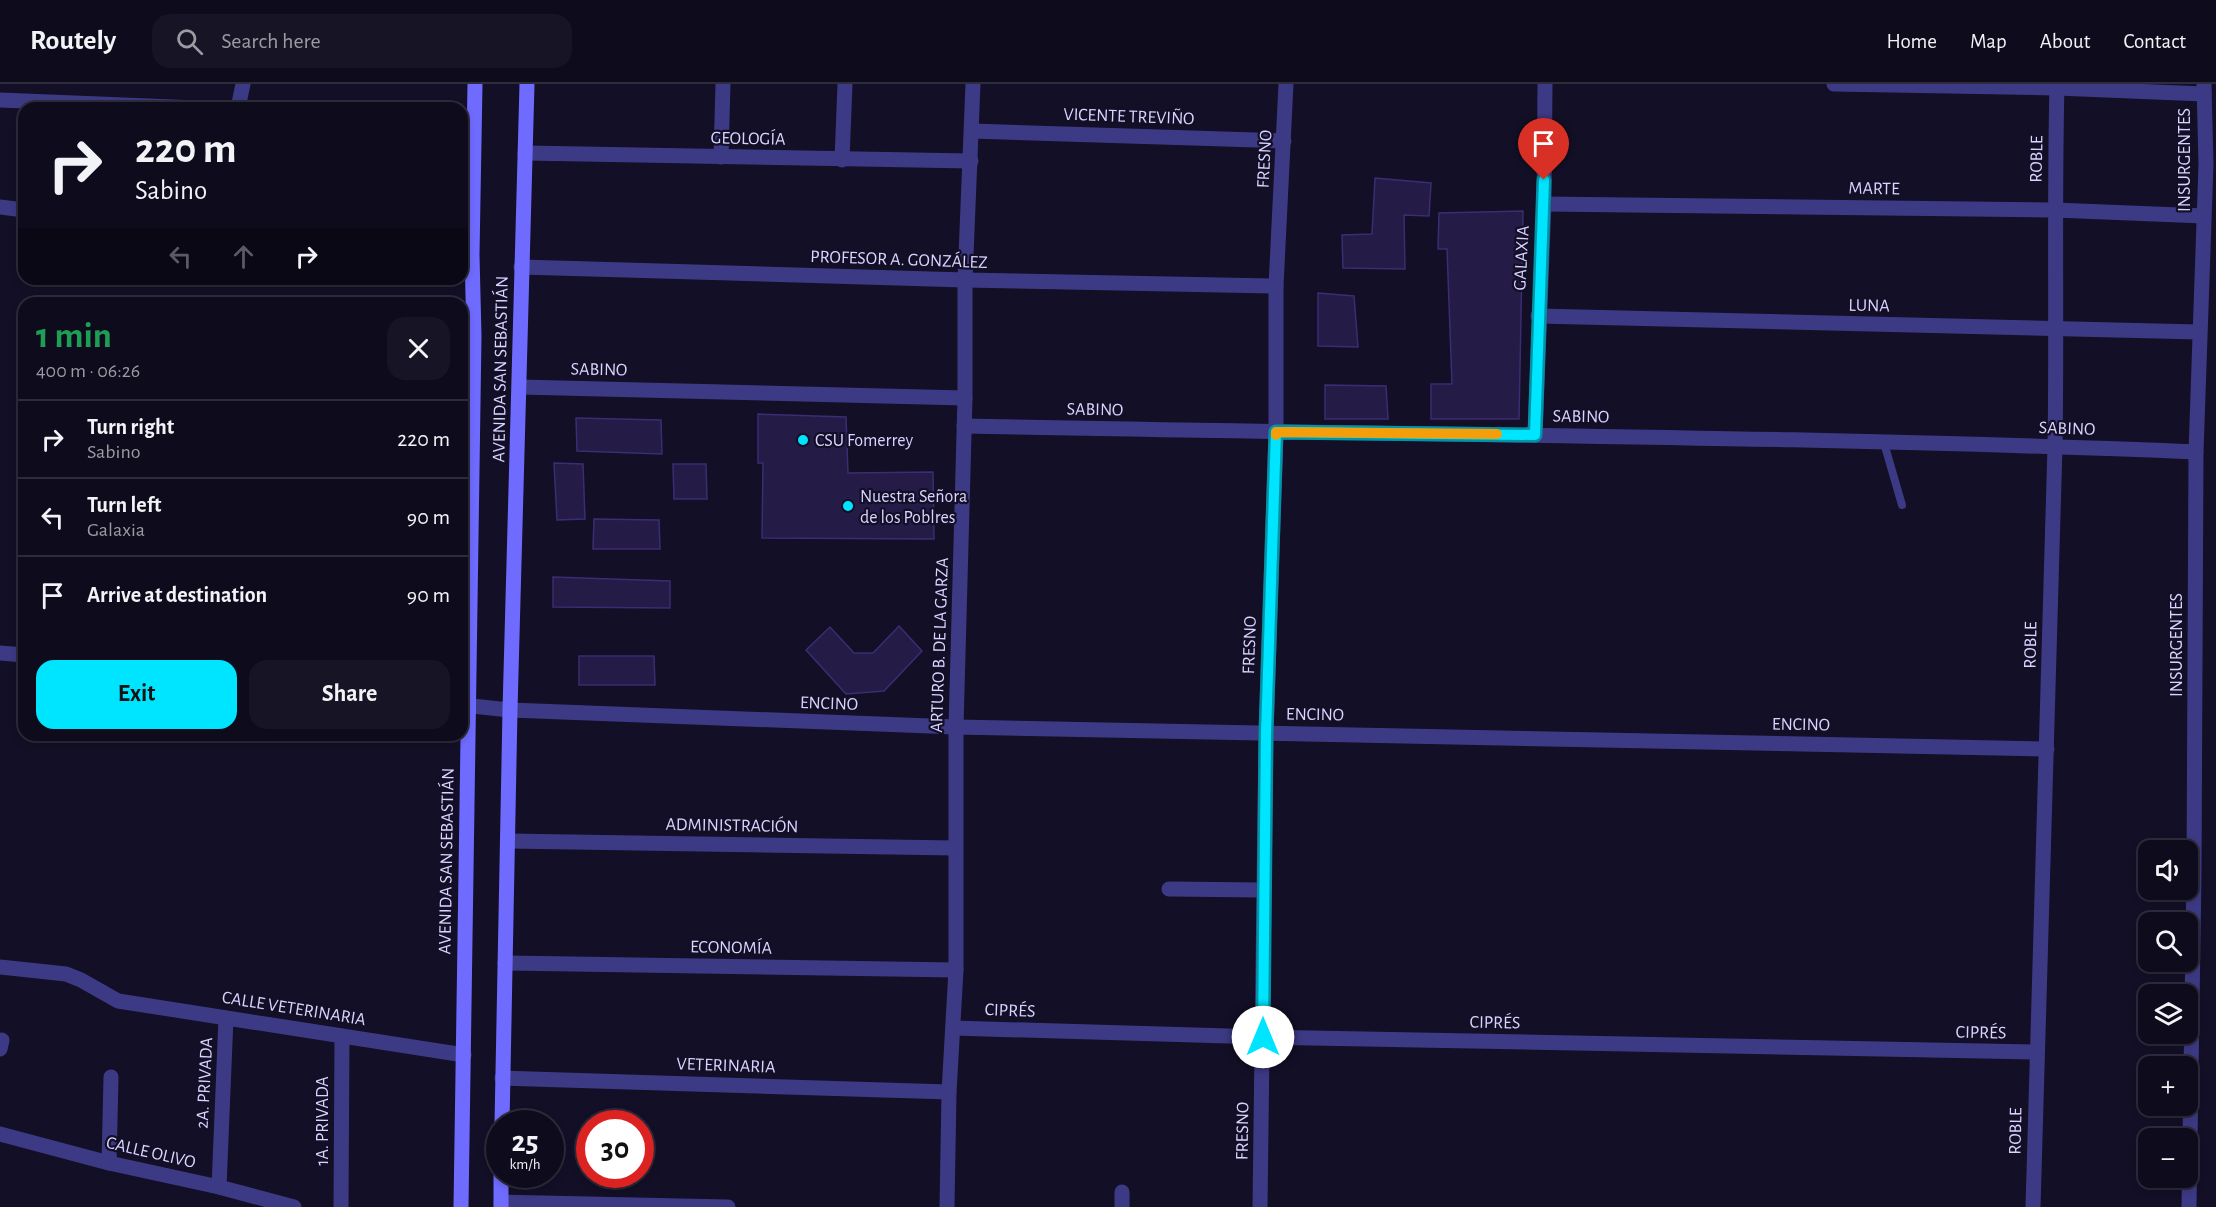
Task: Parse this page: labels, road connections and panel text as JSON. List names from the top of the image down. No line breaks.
{"streets":{"main road":["AVENIDA SAN SEBASTIÁN"],"street":["VICENTE TREVIÑO","GEOLOGÍA","FRESNO","ROBLE","INSURGENTES","MARTE","GALAXIA","PROFESOR A. GONZÁLEZ","LUNA","SABINO","ARTURO B. DE LA GARZA","ENCINO","ADMINISTRACIÓN","ECONOMÍA","CALLE VETERINARIA","CIPRÉS","VETERINARIA","2A. PRIVADA","1A. PRIVADA","CALLE OLIVO"]},"crossings":[["VICENTE TREVIÑO","FRESNO"],["VICENTE TREVIÑO","ARTURO B. DE LA GARZA"],["GEOLOGÍA","AVENIDA SAN SEBASTIÁN"],["GEOLOGÍA","ARTURO B. DE LA GARZA"],["FRESNO","PROFESOR A. GONZÁLEZ"],["FRESNO","SABINO"],["FRESNO","ENCINO"],["FRESNO","CIPRÉS"],["ROBLE","MARTE"],["ROBLE","LUNA"],["ROBLE","SABINO"],["ROBLE","ENCINO"],["ROBLE","CIPRÉS"],["INSURGENTES","MARTE"],["INSURGENTES","LUNA"],["INSURGENTES","SABINO"],["MARTE","GALAXIA"],["GALAXIA","LUNA"],["GALAXIA","SABINO"],["PROFESOR A. GONZÁLEZ","AVENIDA SAN SEBASTIÁN"],["PROFESOR A. GONZÁLEZ","ARTURO B. DE LA GARZA"],["AVENIDA SAN SEBASTIÁN","SABINO"],["AVENIDA SAN SEBASTIÁN","ENCINO"],["AVENIDA SAN SEBASTIÁN","ADMINISTRACIÓN"],["AVENIDA SAN SEBASTIÁN","ECONOMÍA"],["AVENIDA SAN SEBASTIÁN","CALLE VETERINARIA"],["AVENIDA SAN SEBASTIÁN","VETERINARIA"],["SABINO","ARTURO B. DE LA GARZA"],["ARTURO B. DE LA GARZA","ENCINO"],["ARTURO B. DE LA GARZA","ADMINISTRACIÓN"],["ARTURO B. DE LA GARZA","ECONOMÍA"],["ARTURO B. DE LA GARZA","CIPRÉS"],["ARTURO B. DE LA GARZA","VETERINARIA"],["CALLE VETERINARIA","2A. PRIVADA"],["CALLE VETERINARIA","1A. PRIVADA"],["2A. PRIVADA","CALLE OLIVO"]],"places":["CSU Fomerrey","Nuestra Señora de los Poblres"],"page":{"header":"Routely","search":"Search here","nav":["Home","Map","About","Contact"],"turn":["220 m","Sabino"],"heading":["1 min","400 m · 06:26"],"list":[{"name":"Turn right","note":"Sabino","value":"220 m"},{"name":"Turn left","note":"Galaxia","value":"90 m"},{"name":"Arrive at destination","value":"90 m"}],"buttons":["Exit","Share"],"map_buttons":["+","−"],"speed":"25 km/h","limit":"30"}}
